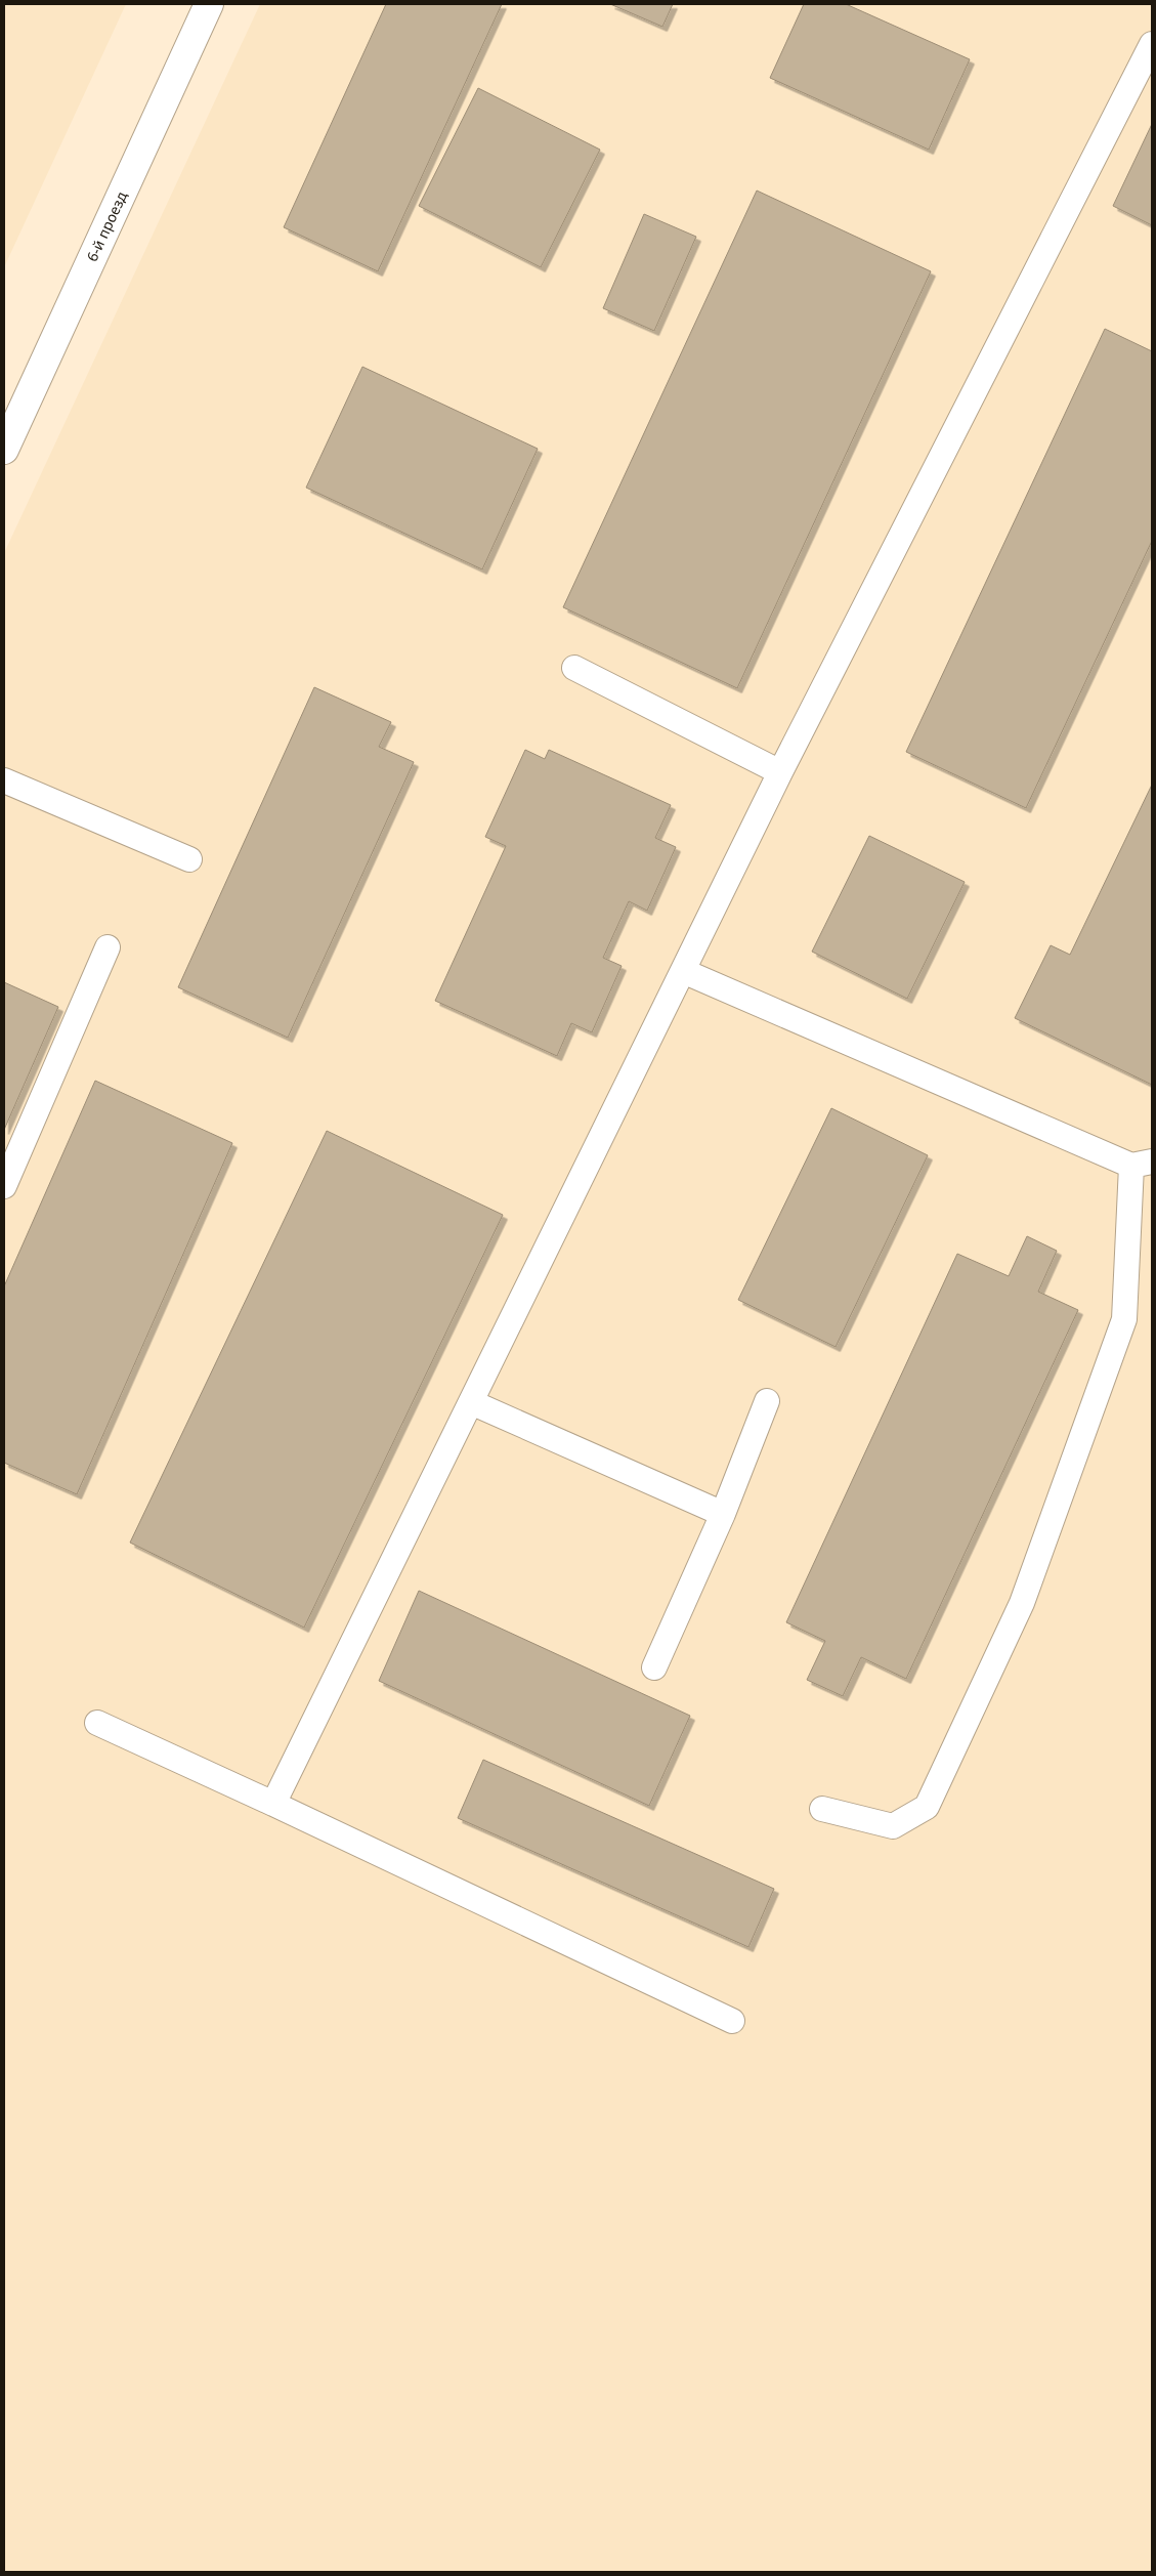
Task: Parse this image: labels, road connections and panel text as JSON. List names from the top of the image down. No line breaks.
{"streets":{"street":["6-й проезд"]}}
